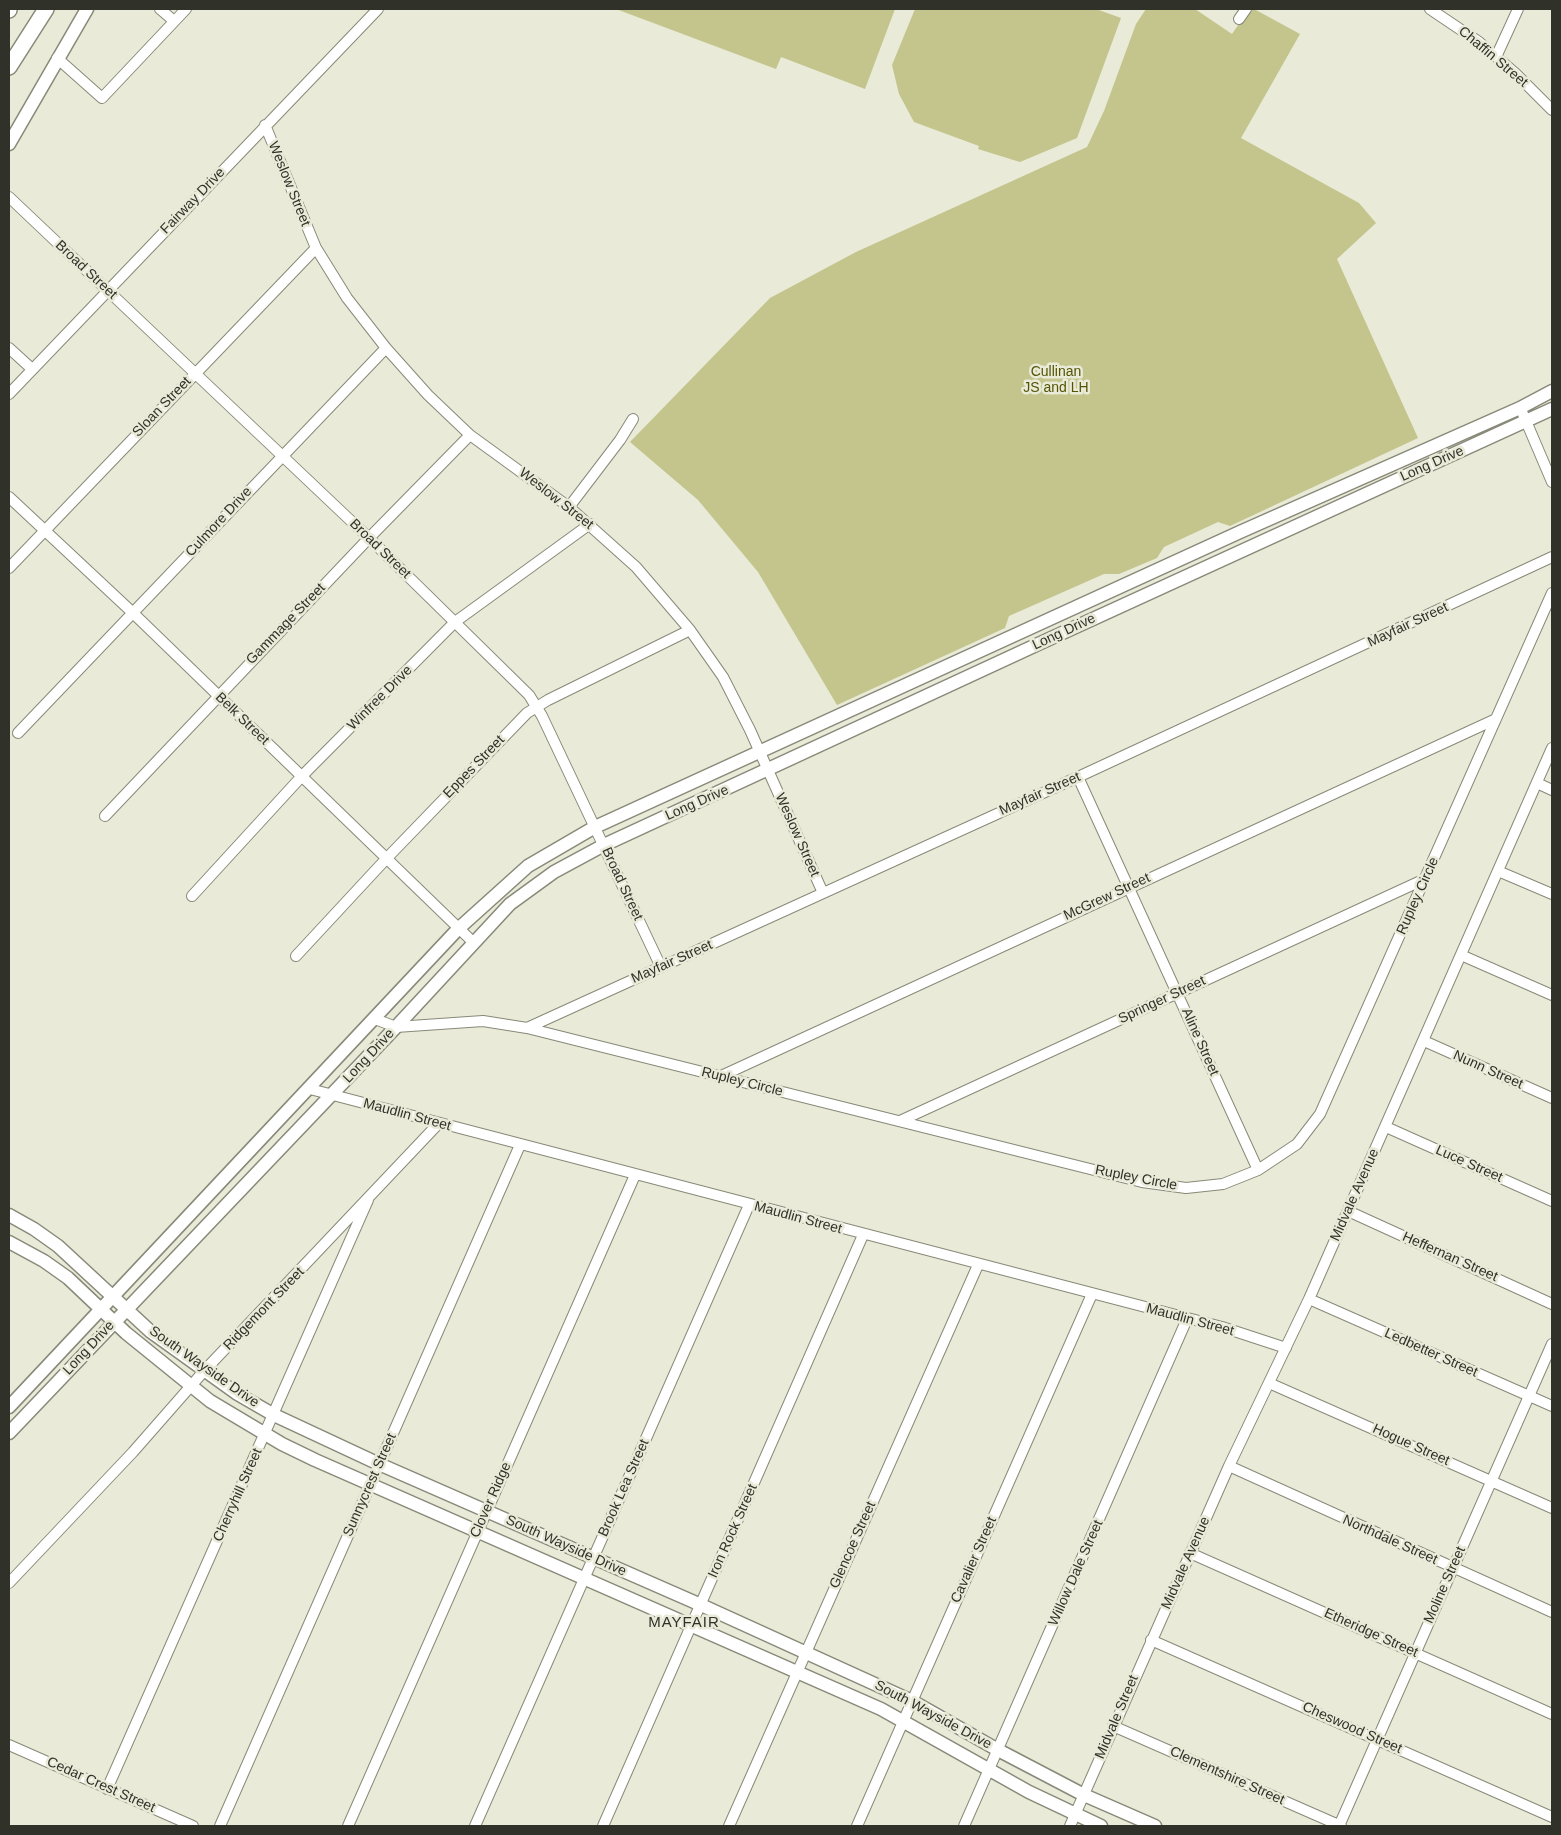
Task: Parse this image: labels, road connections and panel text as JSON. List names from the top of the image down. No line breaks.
{"streets":{"main road":["Long Drive","South Wayside Drive"],"street":["Chaffin Street","Weslow Street","Fairway Drive","Broad Street","Sloan Street","Culmore Drive","Gammage Street","Mayfair Street","Winfree Drive","Belk Street","Eppes Street","Rupley Circle","McGrew Street","Springer Street","Aline Street","Nunn Street","Maudlin Street","Luce Street","Midvale Avenue","Heffernan Street","Ridgemont Street","Ledbetter Street","Hogue Street","Sunnycrest Street","Brook Lea Street","Cherryhill Street","Clover Ridge","Iron Rock Street","Northdale Street","Glencoe Street","Cavalier Street","Willow Dale Street","Moline Street","Etheridge Street","Midvale Street","Cheswood Street","Clementshire Street","Cedar Crest Street"]},"crossings":[["Weslow Street","Fairway Drive"],["Weslow Street","Sloan Street"],["Weslow Street","Long Drive"],["Weslow Street","Culmore Drive"],["Weslow Street","Gammage Street"],["Weslow Street","Mayfair Street"],["Weslow Street","Winfree Drive"],["Weslow Street","Eppes Street"],["Fairway Drive","Broad Street"],["Broad Street","Sloan Street"],["Broad Street","Long Drive"],["Broad Street","Culmore Drive"],["Broad Street","Gammage Street"],["Broad Street","Mayfair Street"],["Broad Street","Winfree Drive"],["Broad Street","Eppes Street"],["Sloan Street","Belk Street"],["Long Drive","Belk Street"],["Long Drive","Rupley Circle"],["Long Drive","Maudlin Street"],["Long Drive","South Wayside Drive"],["Culmore Drive","Belk Street"],["Gammage Street","Belk Street"],["Mayfair Street","Rupley Circle"],["Mayfair Street","Aline Street"],["Winfree Drive","Belk Street"],["Belk Street","Eppes Street"],["Rupley Circle","McGrew Street"],["Rupley Circle","Springer Street"],["Rupley Circle","Aline Street"],["McGrew Street","Aline Street"],["Springer Street","Aline Street"],["Nunn Street","Midvale Avenue"],["Maudlin Street","Midvale Avenue"],["Maudlin Street","Ridgemont Street"],["Maudlin Street","Sunnycrest Street"],["Maudlin Street","Brook Lea Street"],["Maudlin Street","Clover Ridge"],["Maudlin Street","Iron Rock Street"],["Maudlin Street","Glencoe Street"],["Maudlin Street","Cavalier Street"],["Maudlin Street","Willow Dale Street"],["Luce Street","Midvale Avenue"],["Midvale Avenue","Heffernan Street"],["Midvale Avenue","Ledbetter Street"],["Midvale Avenue","Hogue Street"],["Midvale Avenue","Northdale Street"],["Midvale Avenue","Etheridge Street"],["Midvale Avenue","Midvale Street"],["Midvale Avenue","Cheswood Street"],["Ridgemont Street","South Wayside Drive"],["Ridgemont Street","Cherryhill Street"],["Ledbetter Street","Moline Street"],["South Wayside Drive","Sunnycrest Street"],["South Wayside Drive","Brook Lea Street"],["South Wayside Drive","Cherryhill Street"],["South Wayside Drive","Clover Ridge"],["South Wayside Drive","Iron Rock Street"],["South Wayside Drive","Glencoe Street"],["South Wayside Drive","Cavalier Street"],["South Wayside Drive","Willow Dale Street"],["South Wayside Drive","Midvale Street"],["Hogue Street","Moline Street"],["Cherryhill Street","Cedar Crest Street"],["Northdale Street","Moline Street"],["Moline Street","Etheridge Street"],["Moline Street","Cheswood Street"],["Moline Street","Clementshire Street"],["Midvale Street","Cheswood Street"],["Midvale Street","Clementshire Street"]],"districts":["MAYFAIR"],"parks":["Cullinan JS and LH"]}
